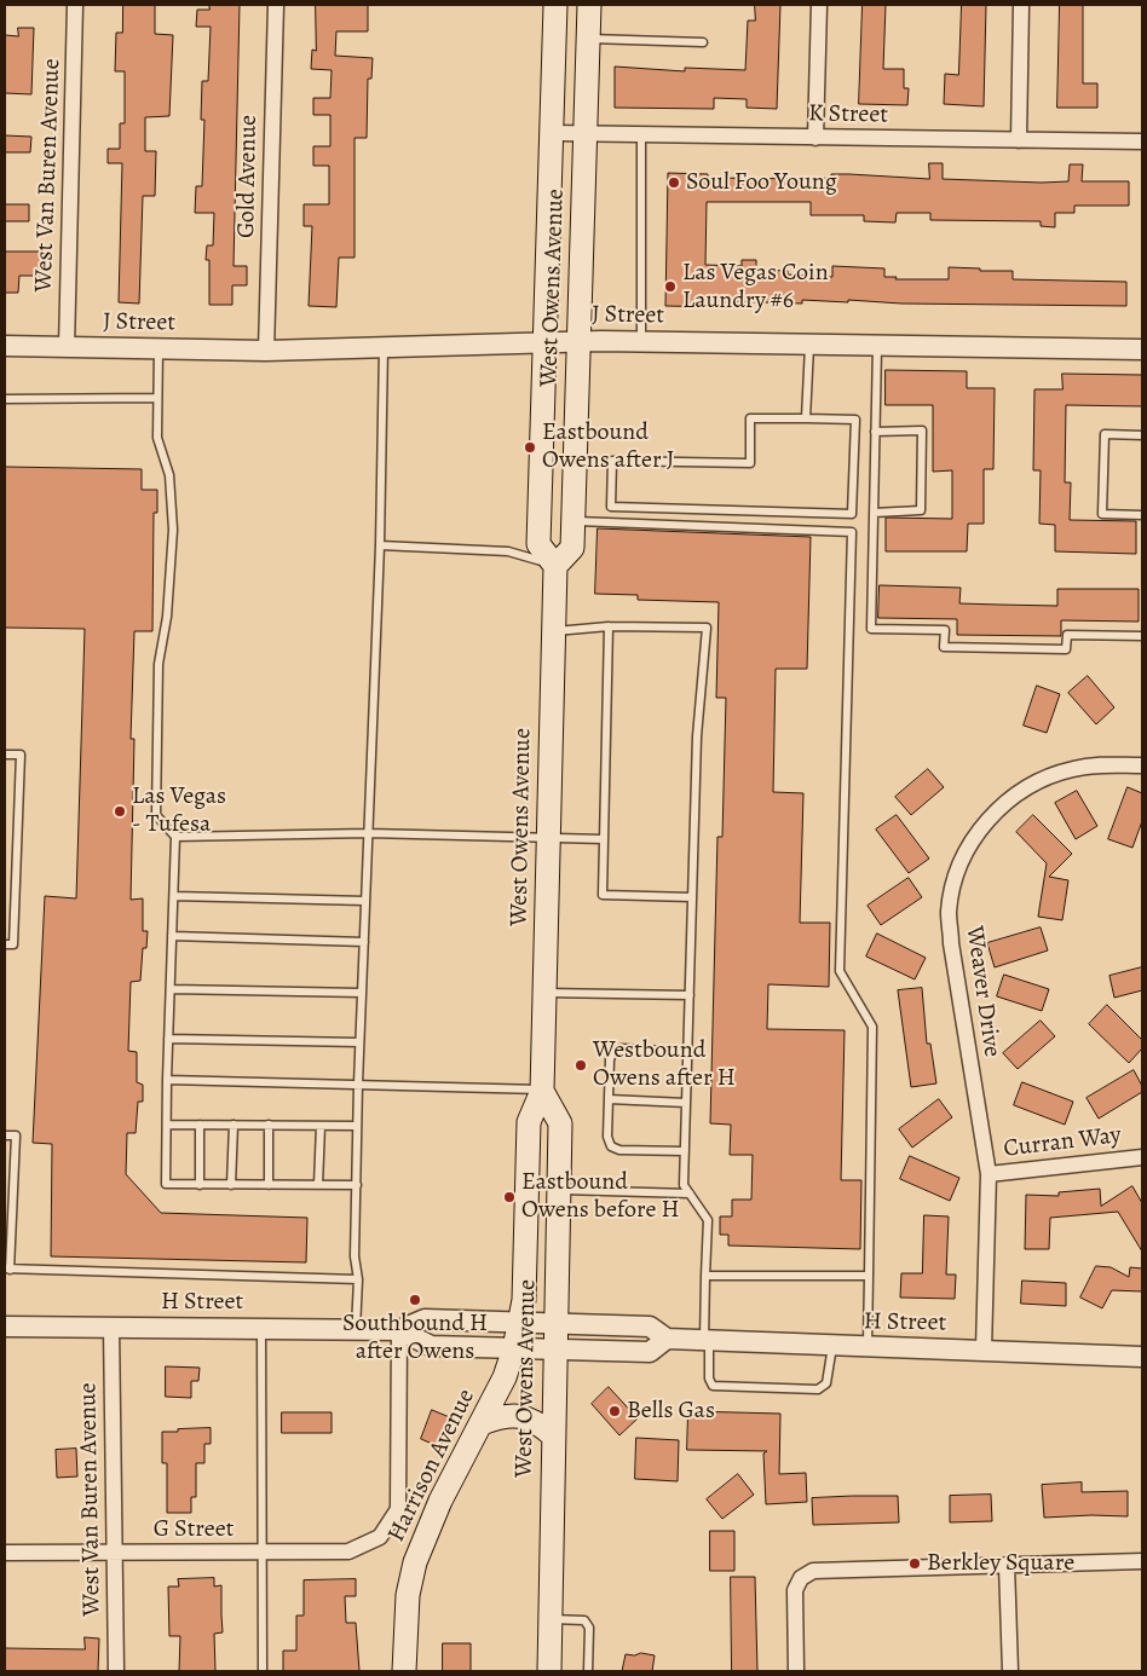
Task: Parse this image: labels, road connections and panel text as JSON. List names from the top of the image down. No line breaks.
{"streets":{"main road":["West Owens Avenue","Harrison Avenue"],"street":["K Street","West Van Buren Avenue","Gold Avenue","J Street","Weaver Drive","Curran Way","H Street","G Street"]},"crossings":[["K Street","West Owens Avenue"],["West Van Buren Avenue","J Street"],["West Van Buren Avenue","H Street"],["West Van Buren Avenue","G Street"],["Gold Avenue","J Street"],["West Owens Avenue","J Street"],["West Owens Avenue","H Street"],["West Owens Avenue","Harrison Avenue"],["Weaver Drive","Curran Way"],["Weaver Drive","H Street"],["H Street","Harrison Avenue"],["Harrison Avenue","G Street"]],"places":["Soul Foo Young","Las Vegas Coin Laundry #6","Eastbound Owens after J","Las Vegas - Tufesa","Westbound Owens after H","Eastbound Owens before H","Southbound H after Owens","Bells Gas","Berkley Square"]}
